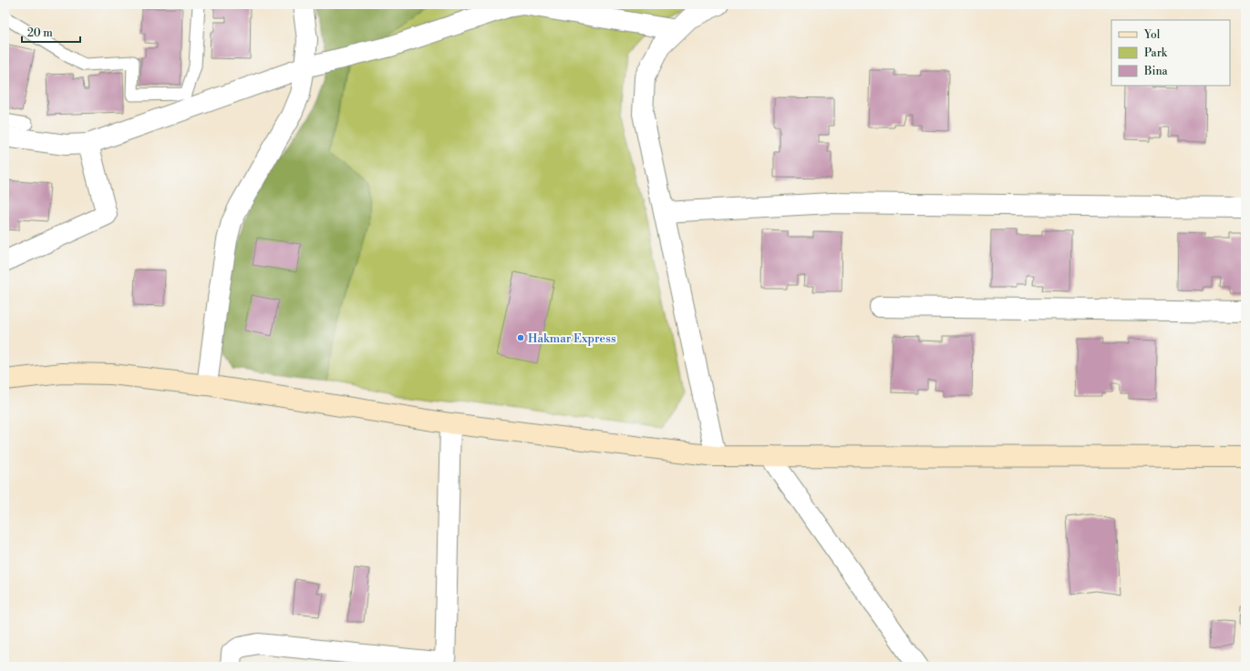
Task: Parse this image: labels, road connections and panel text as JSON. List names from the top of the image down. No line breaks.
{"places":["Hakmar Express"],"legend":["Yol","Park","Bina"],"scale_bar":"20 m"}
